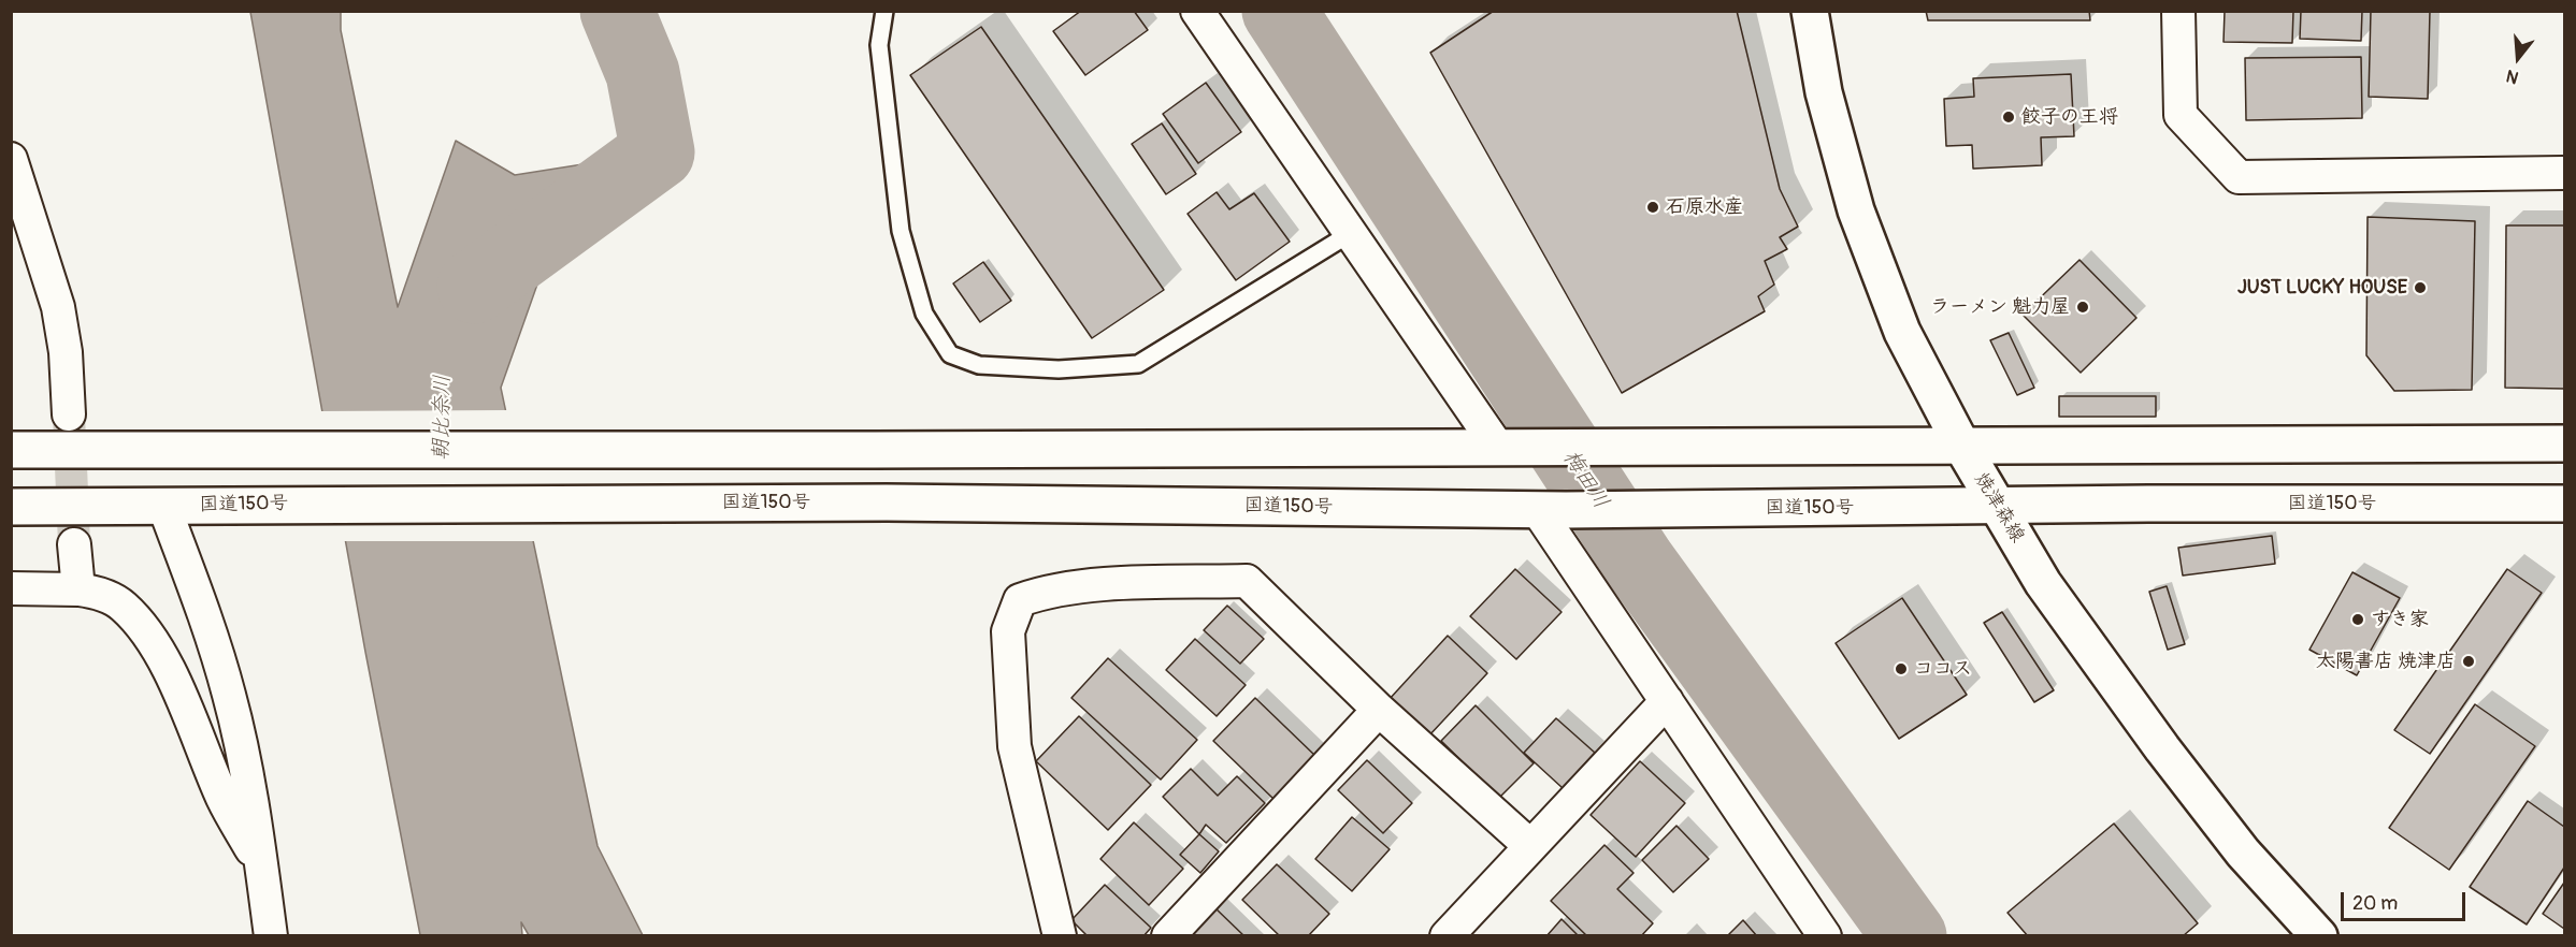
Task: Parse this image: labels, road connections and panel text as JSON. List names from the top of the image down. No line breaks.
{"streets":{"main road":["国道150号","焼津森線"]},"crossings":[["国道150号","焼津森線"]],"water":["朝比奈川","梅田川"],"places":["餃子の王将","石原水産","JUST LUCKY HOUSE","ラーメン 魁力屋","すき家","太陽書店 焼津店","ココス"],"scale_bar":"20 m","north":"bottom"}
